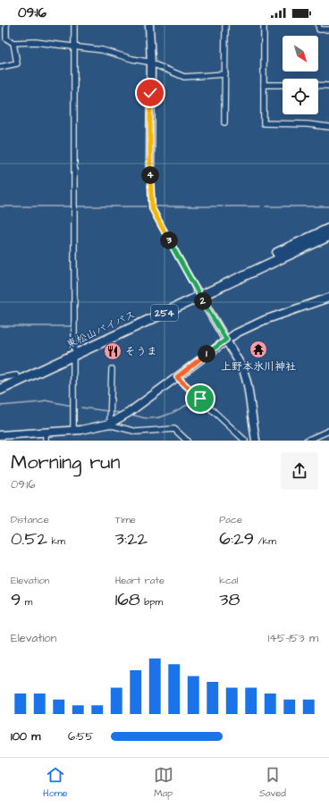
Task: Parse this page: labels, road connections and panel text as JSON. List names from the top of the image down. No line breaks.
{"streets":{"highway":["254","東松山バイパス"]},"places":{"temple":["上野本氷川神社"],"restaurant":["そうま"]},"north":"bottom right","page":{"status":"09:16","pins":["4","3","2","1"],"heading":["Morning run","09:16"],"stats":[["Distance","0.52 km"],["Time","3:22"],["Pace","6:29 /km"],["Elevation","9 m"],["Heart rate","168 bpm"],["kcal","38"]],"chart":["Elevation","145–153 m"],"list":[{"name":"100 m","note":"6:55"}],"tabs":["Home","Map","Saved"]}}
